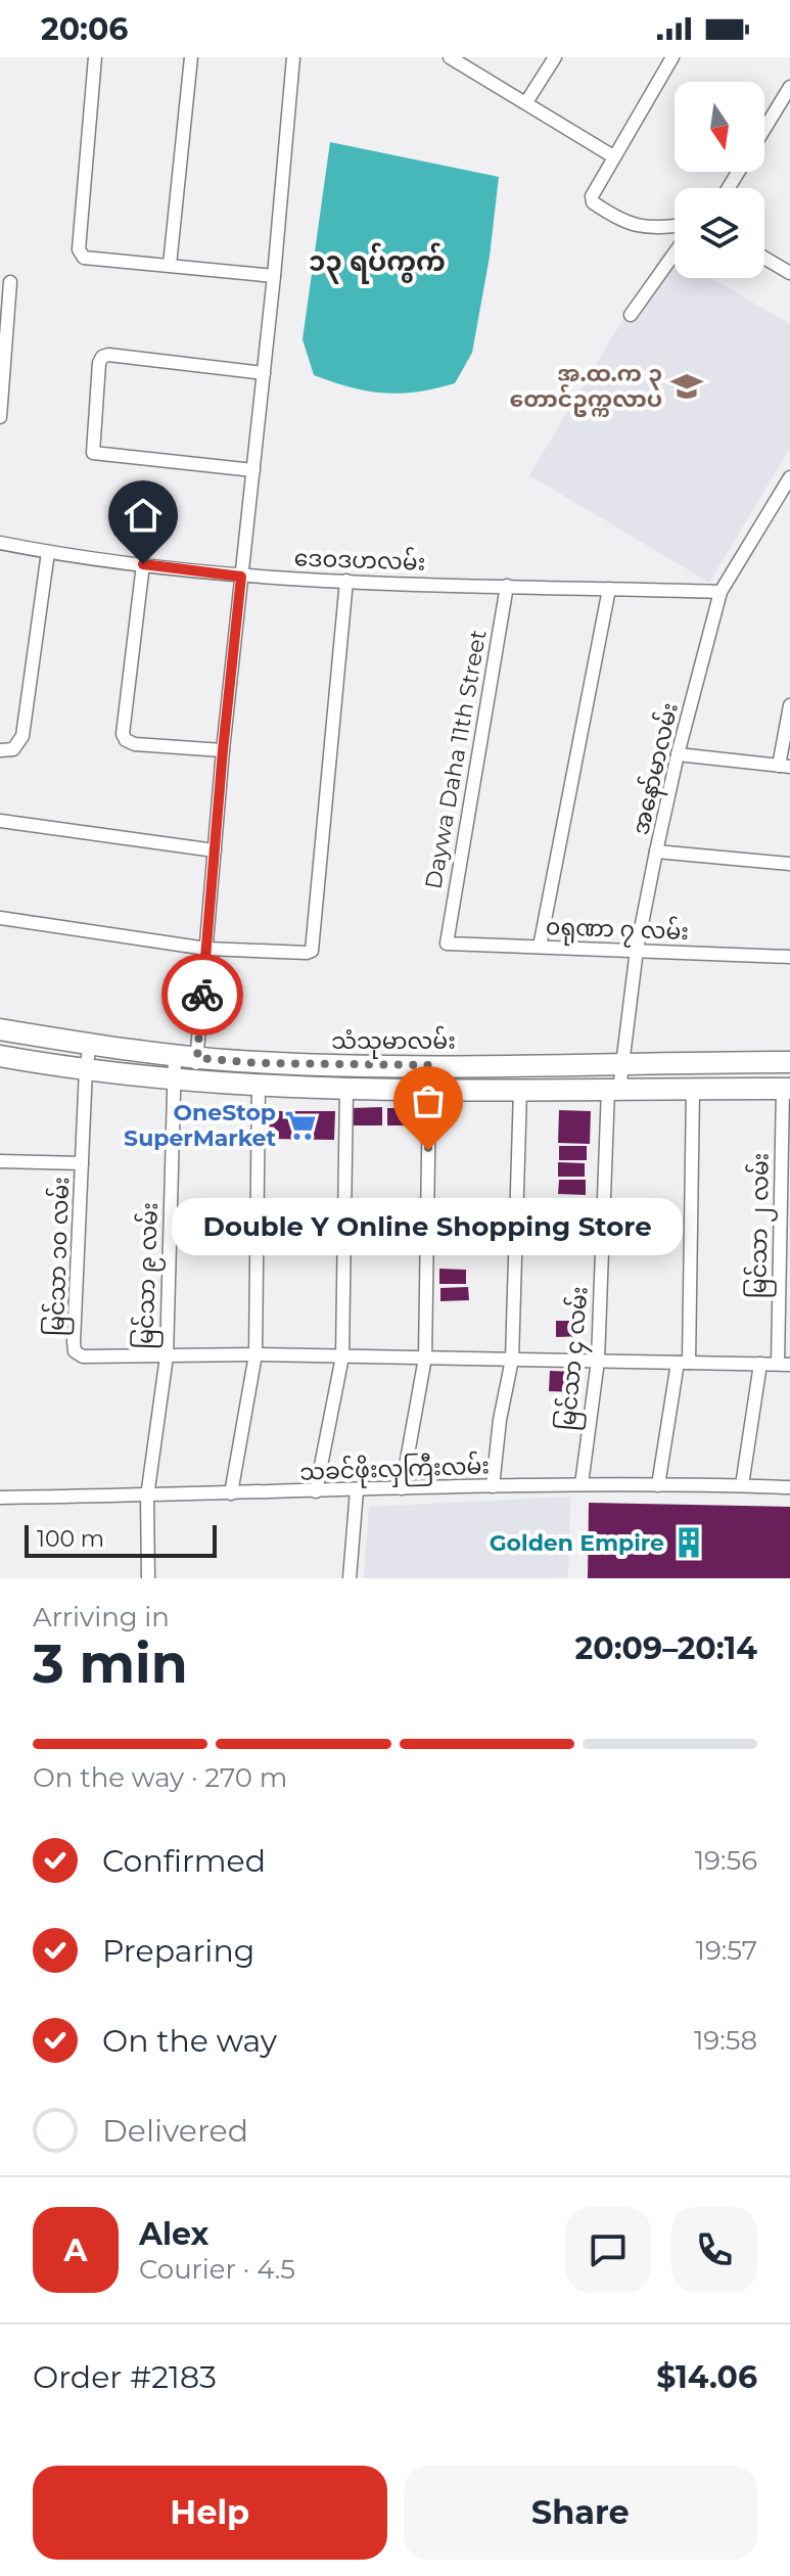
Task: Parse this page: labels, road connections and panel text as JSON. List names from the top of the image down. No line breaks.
{"streets":{"main road":["သံသုမာလမ်း"],"street":["ဒေဝဒဟလမ်း","Daywa Daha 11th Street","အနော်မာလမ်း","၀ရုဏာ ၇ လမ်း","မြင်သာ ၂ လမ်း","မြင်သာ ၁၀ လမ်း","မြင်သာ ၉ လမ်း","မြင်သာ ၄ လမ်း","သခင်ဖိုးလှကြီးလမ်း"]},"crossings":[["ဒေဝဒဟလမ်း","Daywa Daha 11th Street"],["ဒေဝဒဟလမ်း","အနော်မာလမ်း"],["Daywa Daha 11th Street","၀ရုဏာ ၇ လမ်း"],["အနော်မာလမ်း","၀ရုဏာ ၇ လမ်း"],["အနော်မာလမ်း","သံသုမာလမ်း"],["အနော်မာလမ်း","မြင်သာ ၄ လမ်း"],["သံသုမာလမ်း","မြင်သာ ၁၀ လမ်း"],["သံသုမာလမ်း","မြင်သာ ၉ လမ်း"],["မြင်သာ ၁၀ လမ်း","မြင်သာ ၉ လမ်း"],["မြင်သာ ၉ လမ်း","သခင်ဖိုးလှကြီးလမ်း"],["မြင်သာ ၄ လမ်း","သခင်ဖိုးလှကြီးလမ်း"]],"districts":["၁၃ ရပ်ကွက်"],"places":{"school or university":["အ.ထ.က ၃ တောင်ဥက္ကလာပ"],"supermarket":["OneStop SuperMarket"],"other":["Double Y Online Shopping Store"],"building":["Golden Empire"]},"scale_bar":"100 m","north":"bottom","page":{"status":"20:06","bubble":"Double Y Online Shopping Store","scale":"100 m","heading":["3 min","Arriving in","20:09–20:14"],"panel":["Alex","Courier · 4.5","Order #2183","$14.06"],"bar":"On the way · 270 m","list":[["Confirmed","19:56"],["Preparing","19:57"],["On the way","19:58"],"Delivered"],"round":"A","buttons":["Help","Share"]}}
